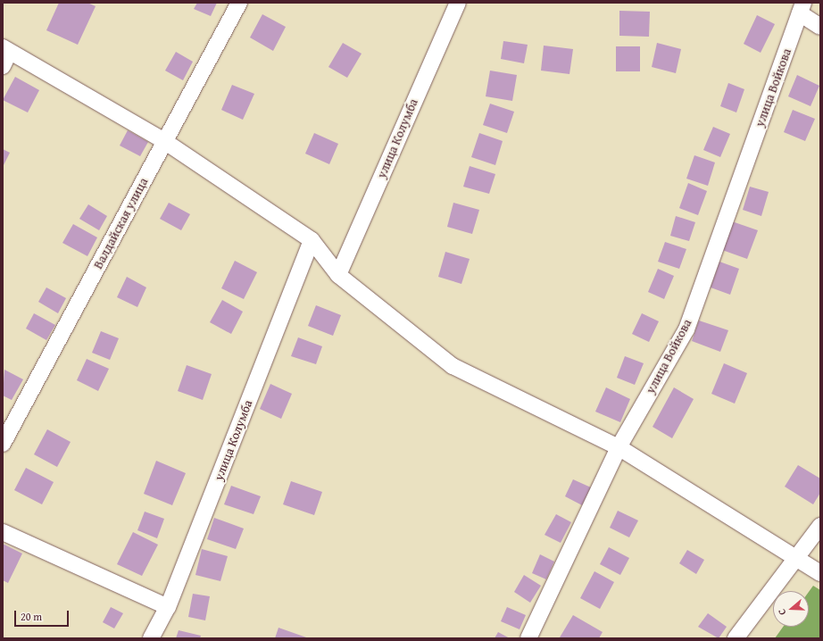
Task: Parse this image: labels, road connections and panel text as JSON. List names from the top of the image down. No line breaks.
{"streets":{"street":["улица Войкова","улица Колумба","Валдайская улица"]},"scale_bar":"20 m","north":"left"}
